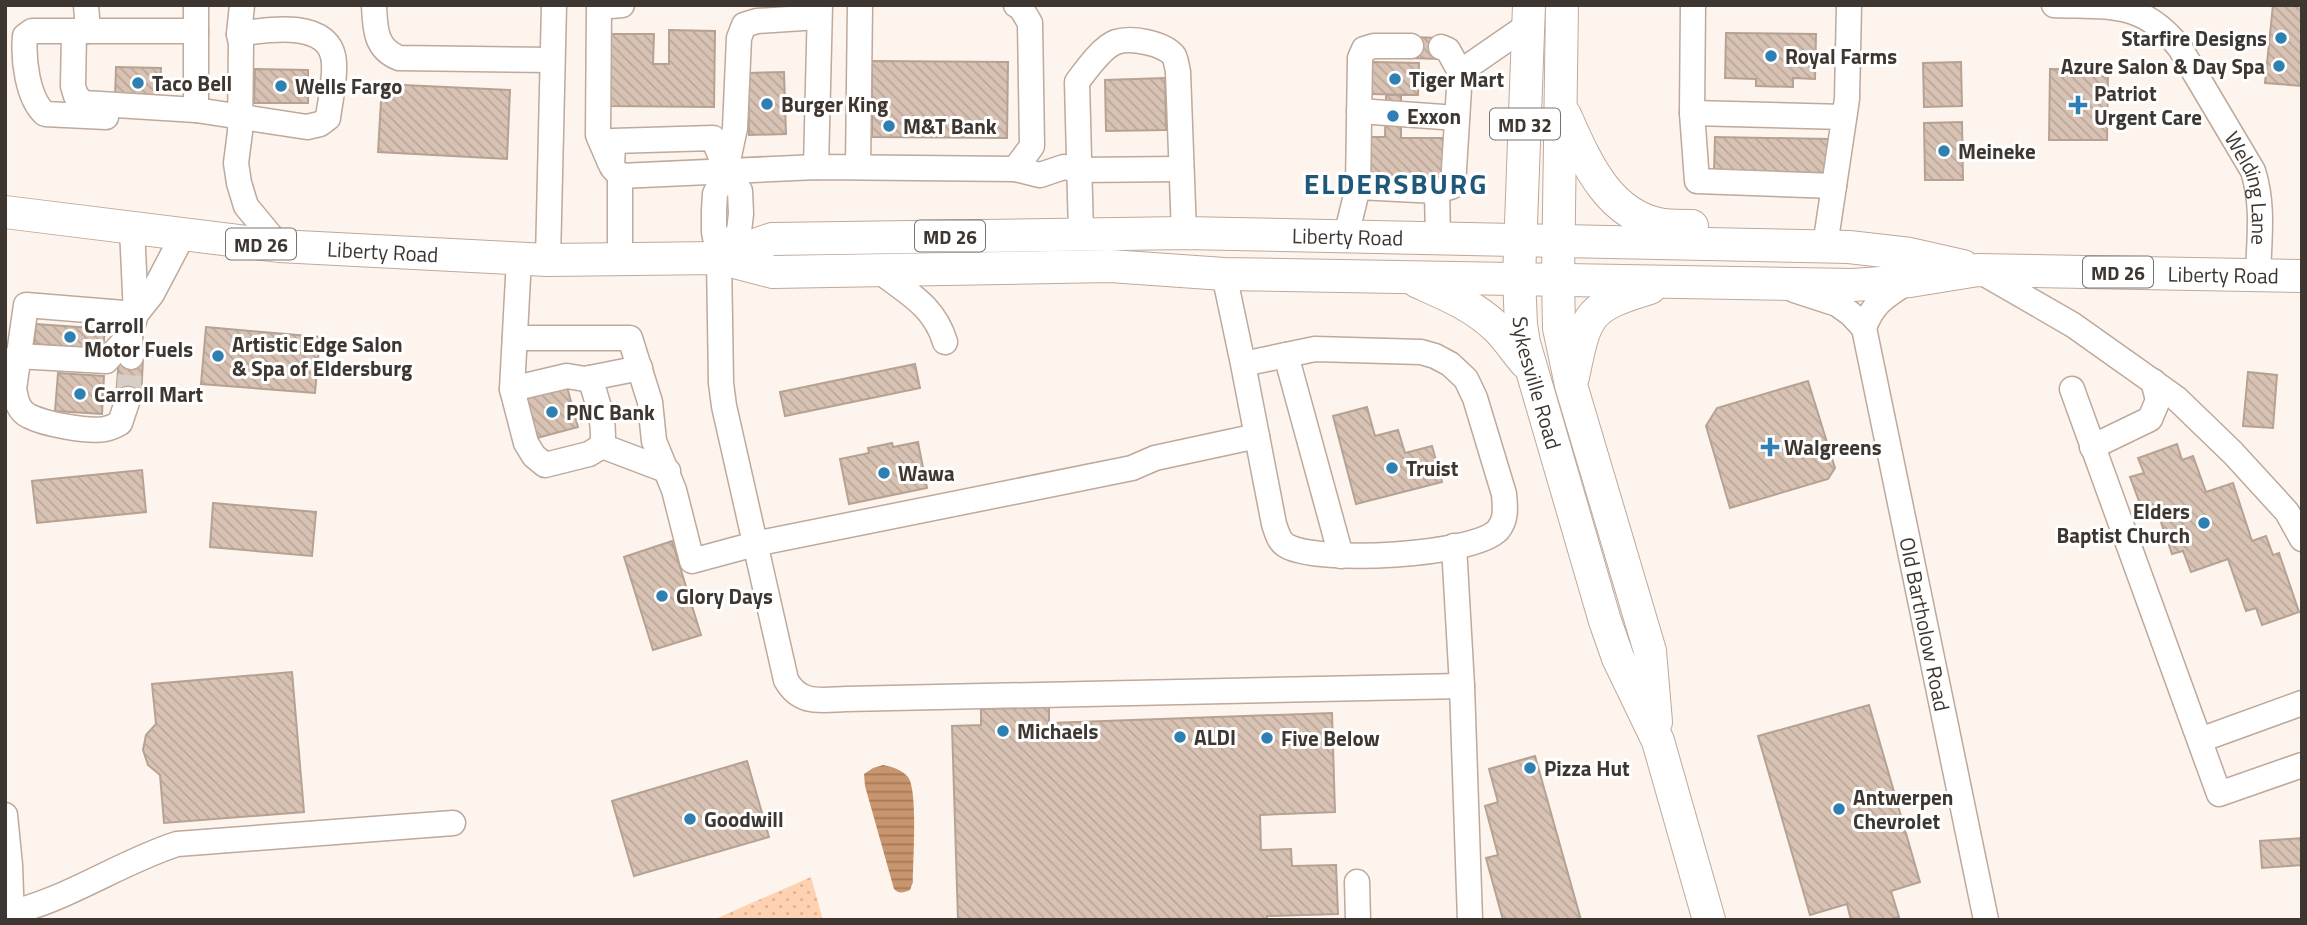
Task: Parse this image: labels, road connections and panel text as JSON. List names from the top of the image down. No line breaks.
{"streets":{"main road":["MD 32","MD 26","Liberty Road","Sykesville Road"],"street":["Welding Lane","Old Bartholow Road"]},"crossings":[["Welding Lane","Liberty Road"],["Liberty Road","Sykesville Road"]],"districts":["ELDERSBURG"],"places":{"other":["Starfire Designs","Royal Farms","Azure Salon & Day Spa","Tiger Mart","Taco Bell","Wells Fargo","Burger King","Exxon","M&T Bank","Meineke","Carroll Motor Fuels","Artistic Edge Salon & Spa of Eldersburg","Carroll Mart","PNC Bank","Truist","Wawa","Elders Baptist Church","Glory Days","Michaels","ALDI","Five Below","Pizza Hut","Antwerpen Chevrolet","Goodwill"],"health":["Patriot Urgent Care","Walgreens"]}}
